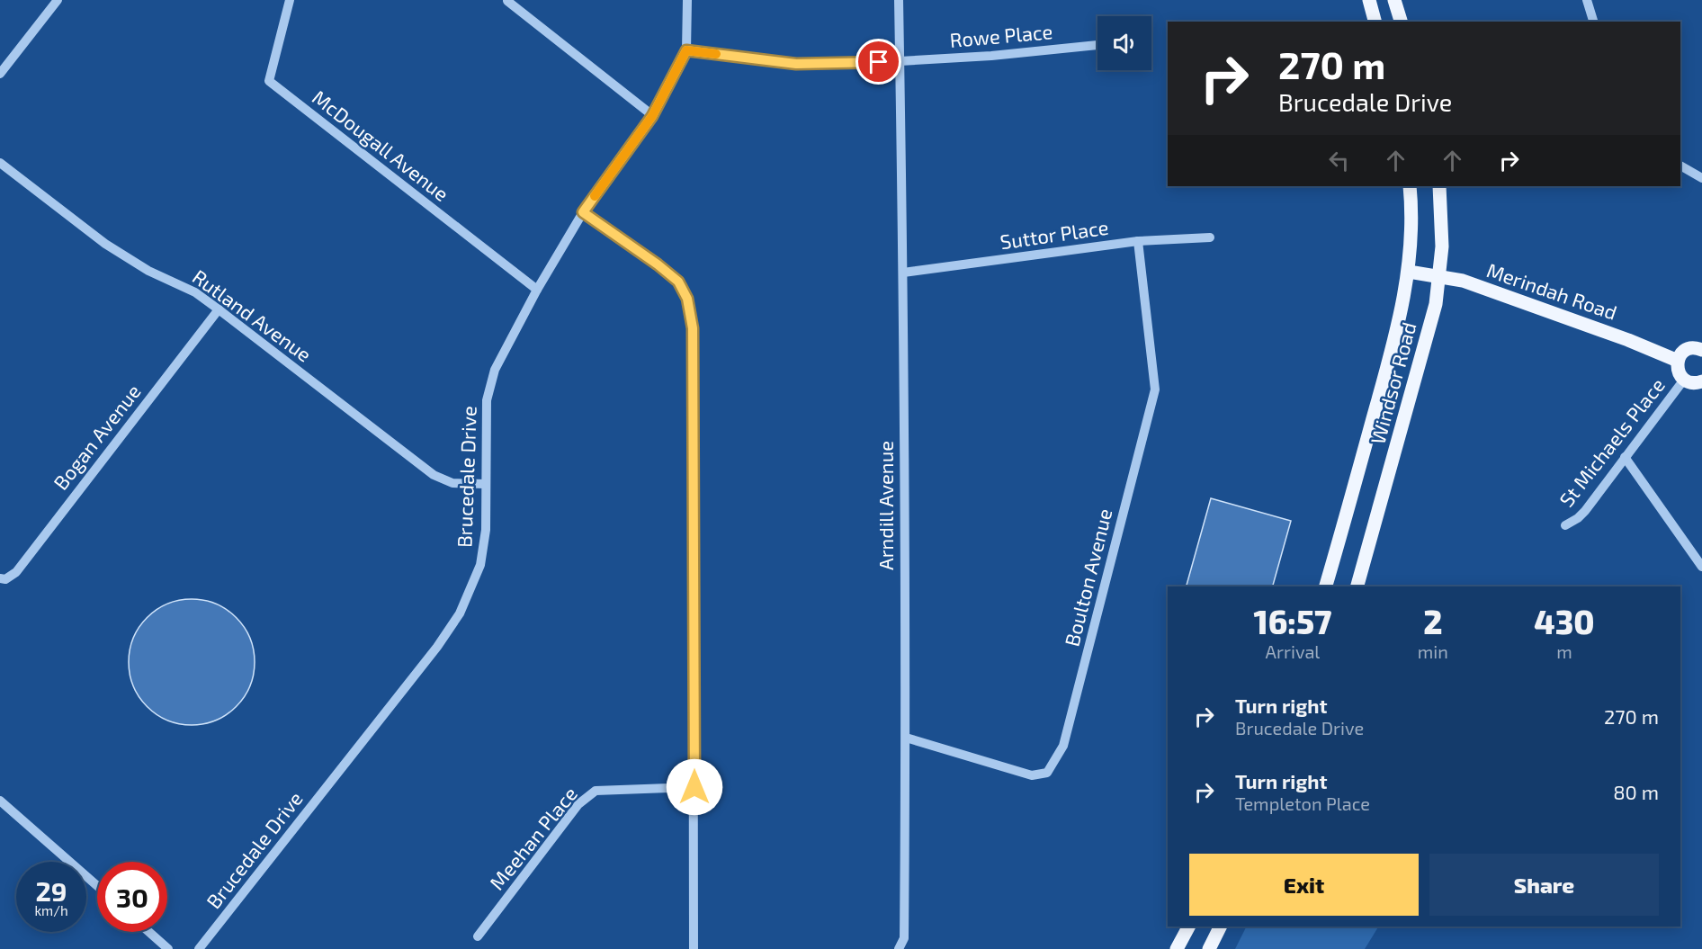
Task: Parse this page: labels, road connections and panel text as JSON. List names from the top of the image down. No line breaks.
{"streets":{"main road":["Merindah Road","Windsor Road"],"street":["Rowe Place","McDougall Avenue","Suttor Place","Rutland Avenue","Bogan Avenue","St Michaels Place","Brucedale Drive","Arndill Avenue","Boulton Avenue","Meehan Place"]},"crossings":[["Rowe Place","Brucedale Drive"],["Rowe Place","Arndill Avenue"],["McDougall Avenue","Brucedale Drive"],["Suttor Place","Arndill Avenue"],["Suttor Place","Boulton Avenue"],["Merindah Road","Windsor Road"],["Rutland Avenue","Bogan Avenue"],["Rutland Avenue","Brucedale Drive"],["Arndill Avenue","Boulton Avenue"]],"page":{"turn":["270 m","Brucedale Drive"],"eta":["16:57","Arrival","2","min","430","m"],"list":[{"name":"Turn right","note":"Brucedale Drive","value":"270 m"},{"name":"Turn right","note":"Templeton Place","value":"80 m"}],"buttons":["Exit","Share"],"speed":"29 km/h","limit":"30"}}
